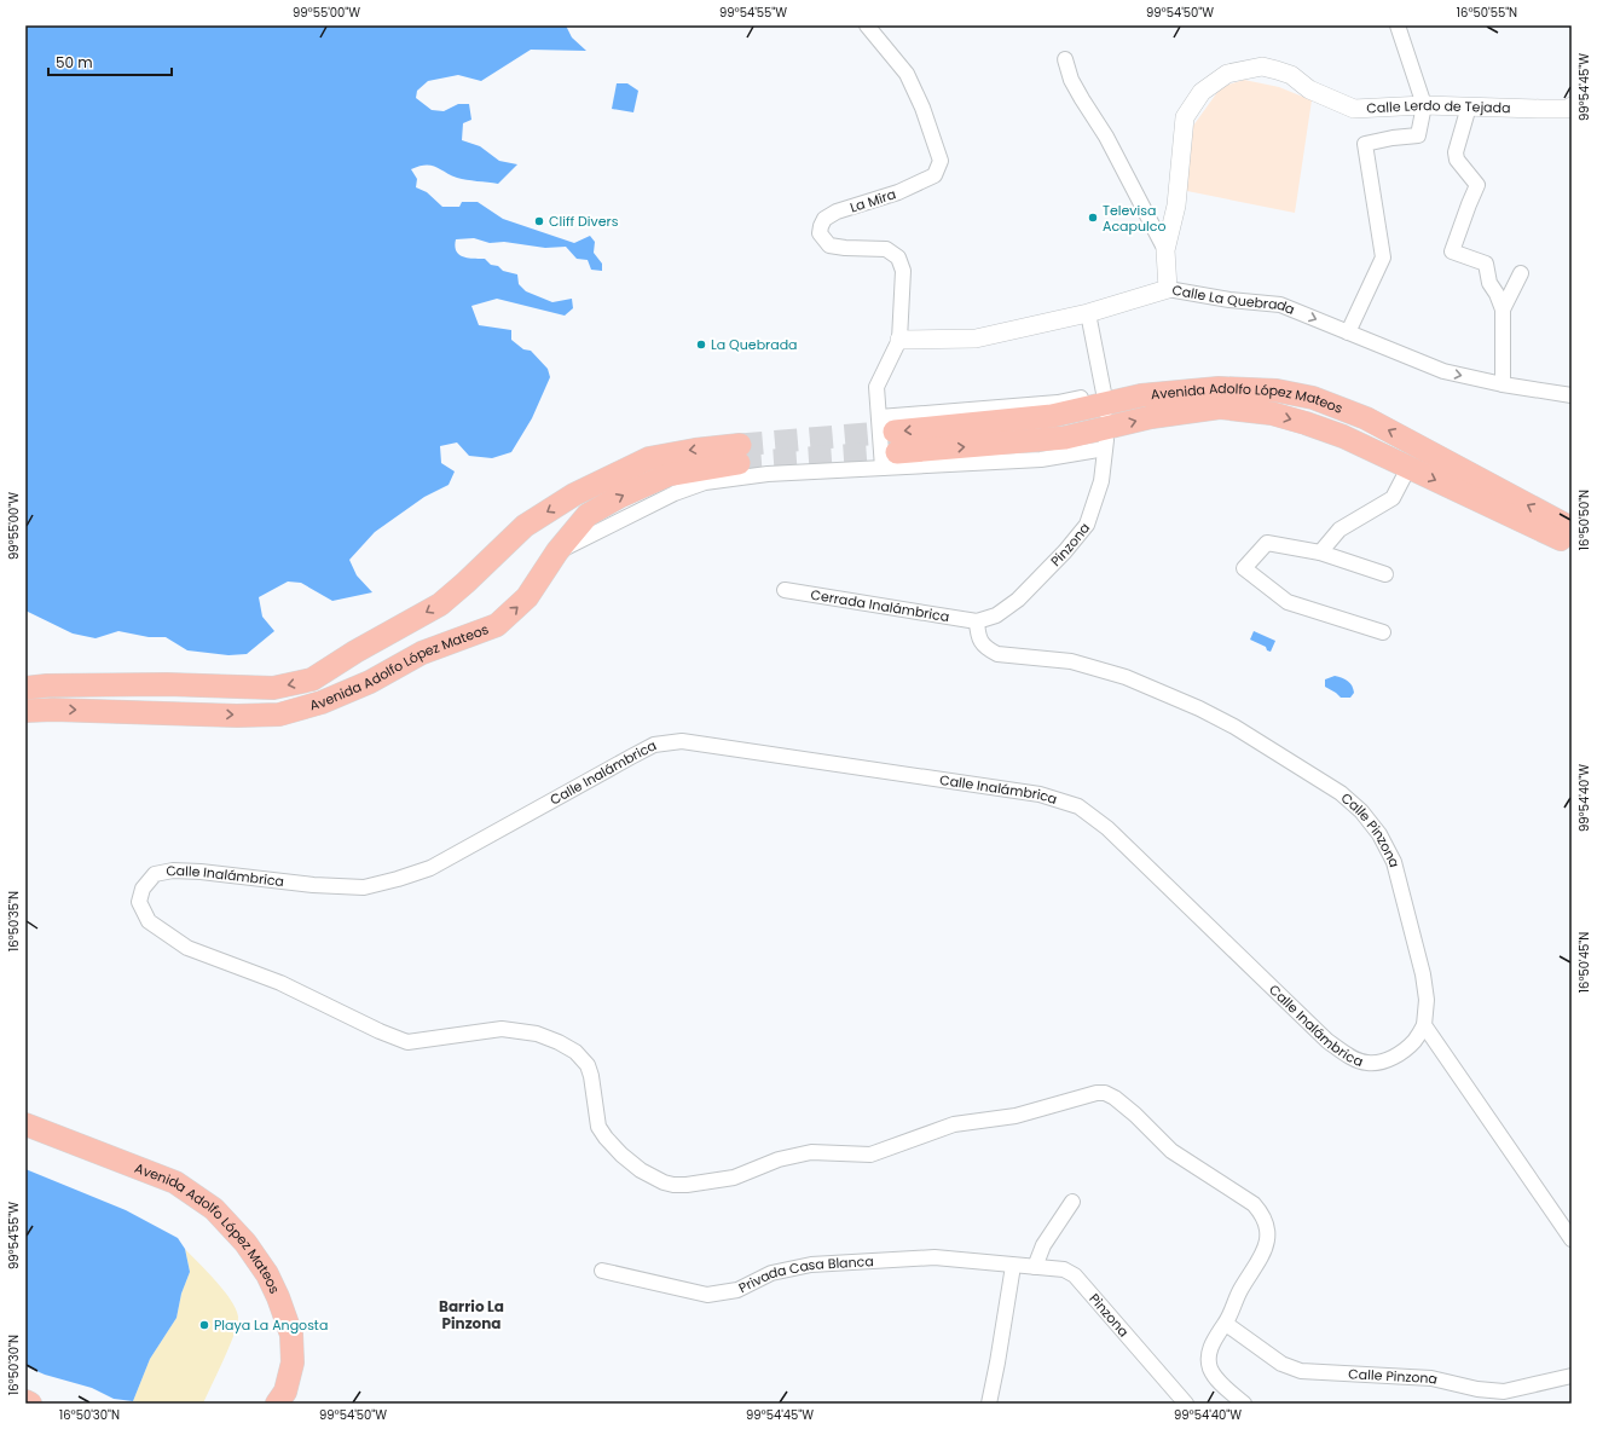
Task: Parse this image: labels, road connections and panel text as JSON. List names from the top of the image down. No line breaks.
{"streets":{"main road":["Avenida Adolfo López Mateos"],"street":["Calle Lerdo de Tejada","La Mira","Calle La Quebrada","Pinzona","Cerrada Inalámbrica","Calle Inalámbrica","Calle Pinzona","Privada Casa Blanca"]},"crossings":[["La Mira","Calle La Quebrada"],["Avenida Adolfo López Mateos","Pinzona"],["Pinzona","Cerrada Inalámbrica"],["Pinzona","Calle Pinzona"],["Pinzona","Privada Casa Blanca"],["Cerrada Inalámbrica","Calle Pinzona"],["Calle Inalámbrica","Calle Pinzona"]],"one_way":["Calle La Quebrada"],"districts":["Barrio La Pinzona"],"places":["Televisa Acapulco","Cliff Divers","La Quebrada","Playa La Angosta"],"scale_bar":"50 m","coordinates":["99°55'00\"W","99°54'55\"W","99°54'50\"W","16°50'55\"N","99°54'45\"W","16°50'50\"N","99°54'40\"W","16°50'35\"N","16°50'45\"N","16°50'30\"N"]}
